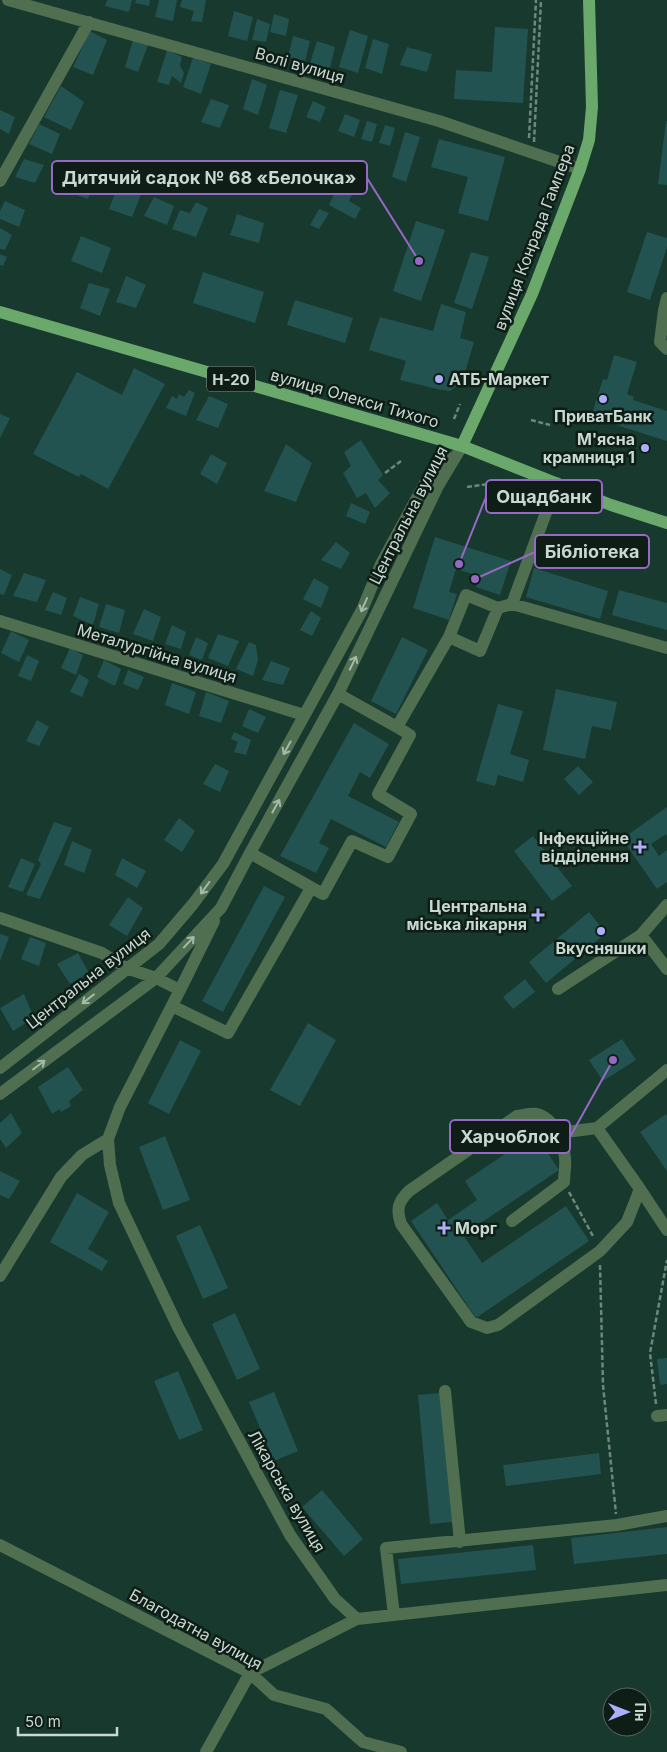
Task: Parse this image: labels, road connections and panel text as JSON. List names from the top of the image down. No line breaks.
{"streets":{"main road":["вулиця Конрада Гампера","Н-20","вулиця Олекси Тихого"],"street":["Волі вулиця","Центральна вулиця","Металургійна вулиця","Лікарська вулиця","Благодатна вулиця"]},"crossings":[["Волі вулиця","вулиця Конрада Гампера"],["вулиця Конрада Гампера","вулиця Олекси Тихого"],["вулиця Конрада Гампера","Центральна вулиця"],["вулиця Олекси Тихого","Центральна вулиця"],["Центральна вулиця","Металургійна вулиця"]],"places":{"other":["Дитячий садок № 68 «Белочка»","АТБ-Маркет","ПриватБанк","М'ясна крамниця 1","Ощадбанк","Бібліотека","Вкусняшки","Харчоблок"],"health":["Інфекційне відділення","Центральна міська лікарня","Морг"]},"scale_bar":"50 m","north":"right"}
